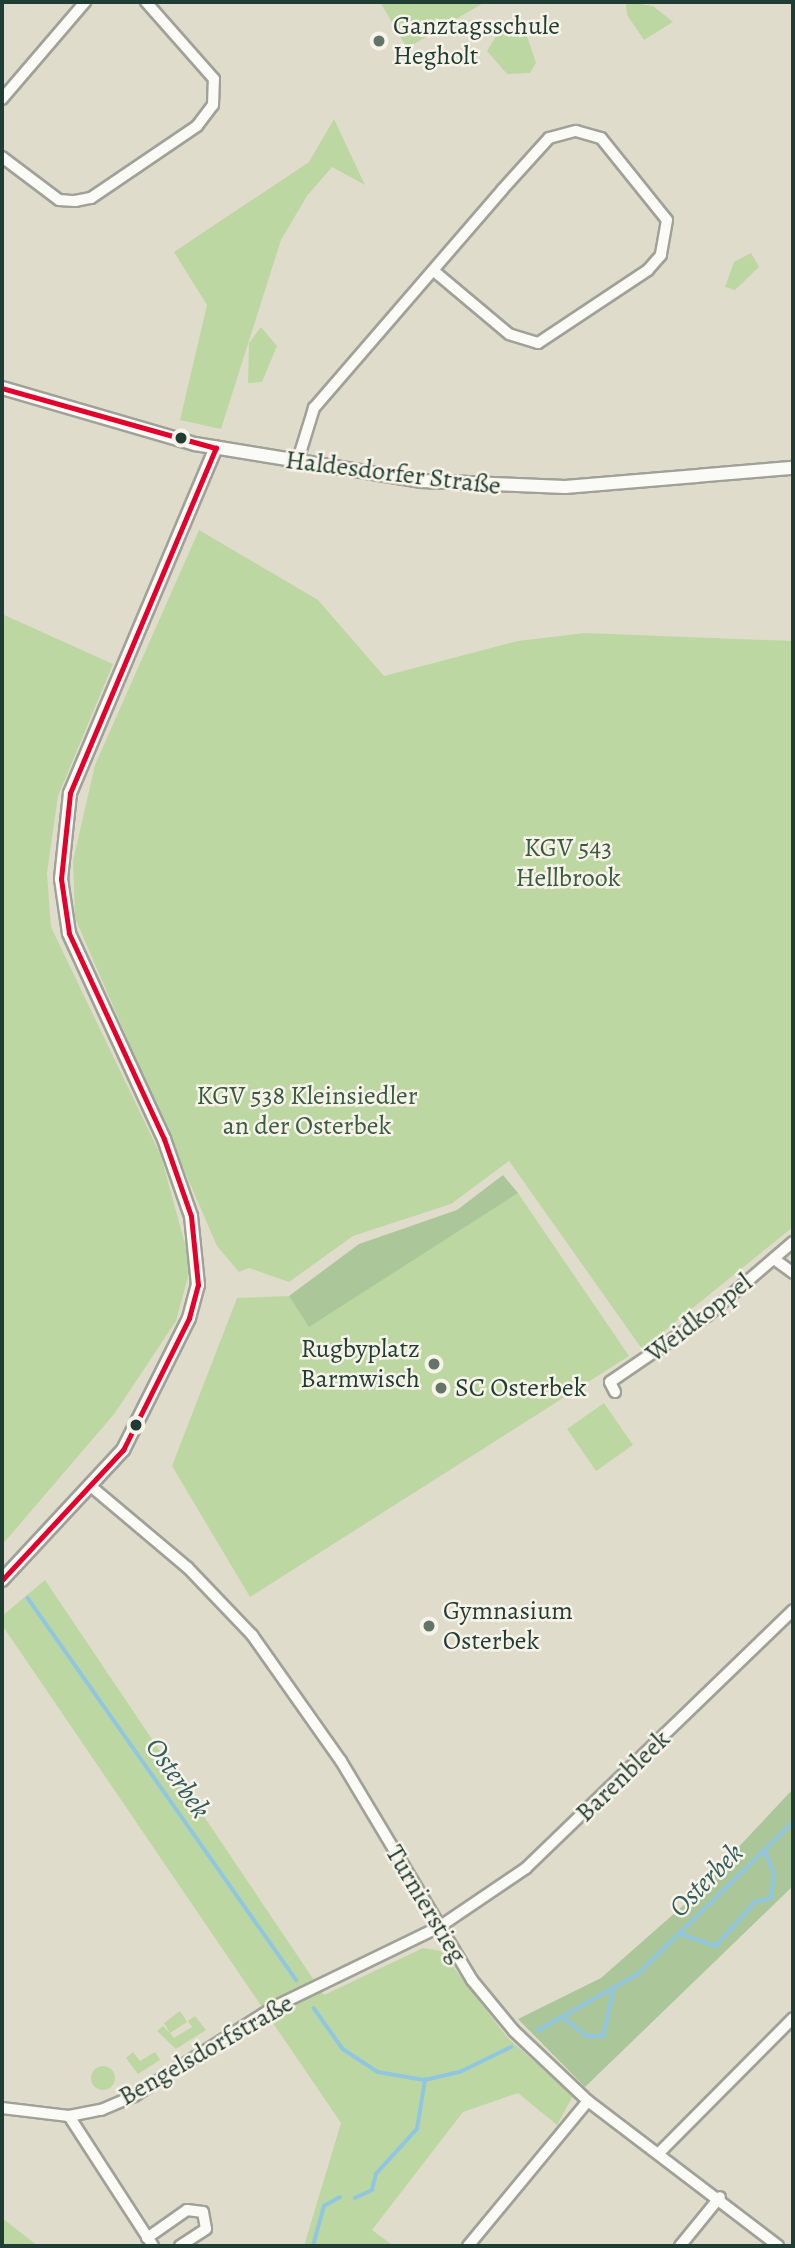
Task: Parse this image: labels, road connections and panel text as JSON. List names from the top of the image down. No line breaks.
{"streets":{"street":["Haldesdorfer Straße","Weidkoppel","Barenbleek","Turnierstieg","Bengelsdorfstraße"]},"crossings":[["Barenbleek","Turnierstieg"],["Barenbleek","Bengelsdorfstraße"],["Turnierstieg","Bengelsdorfstraße"]],"water":["Osterbek"],"parks":["KGV 543 Hellbrook","KGV 538 Kleinsiedler an der Osterbek"],"places":["Ganztagsschule Hegholt","Rugbyplatz Barmwisch","SC Osterbek","Gymnasium Osterbek"]}
